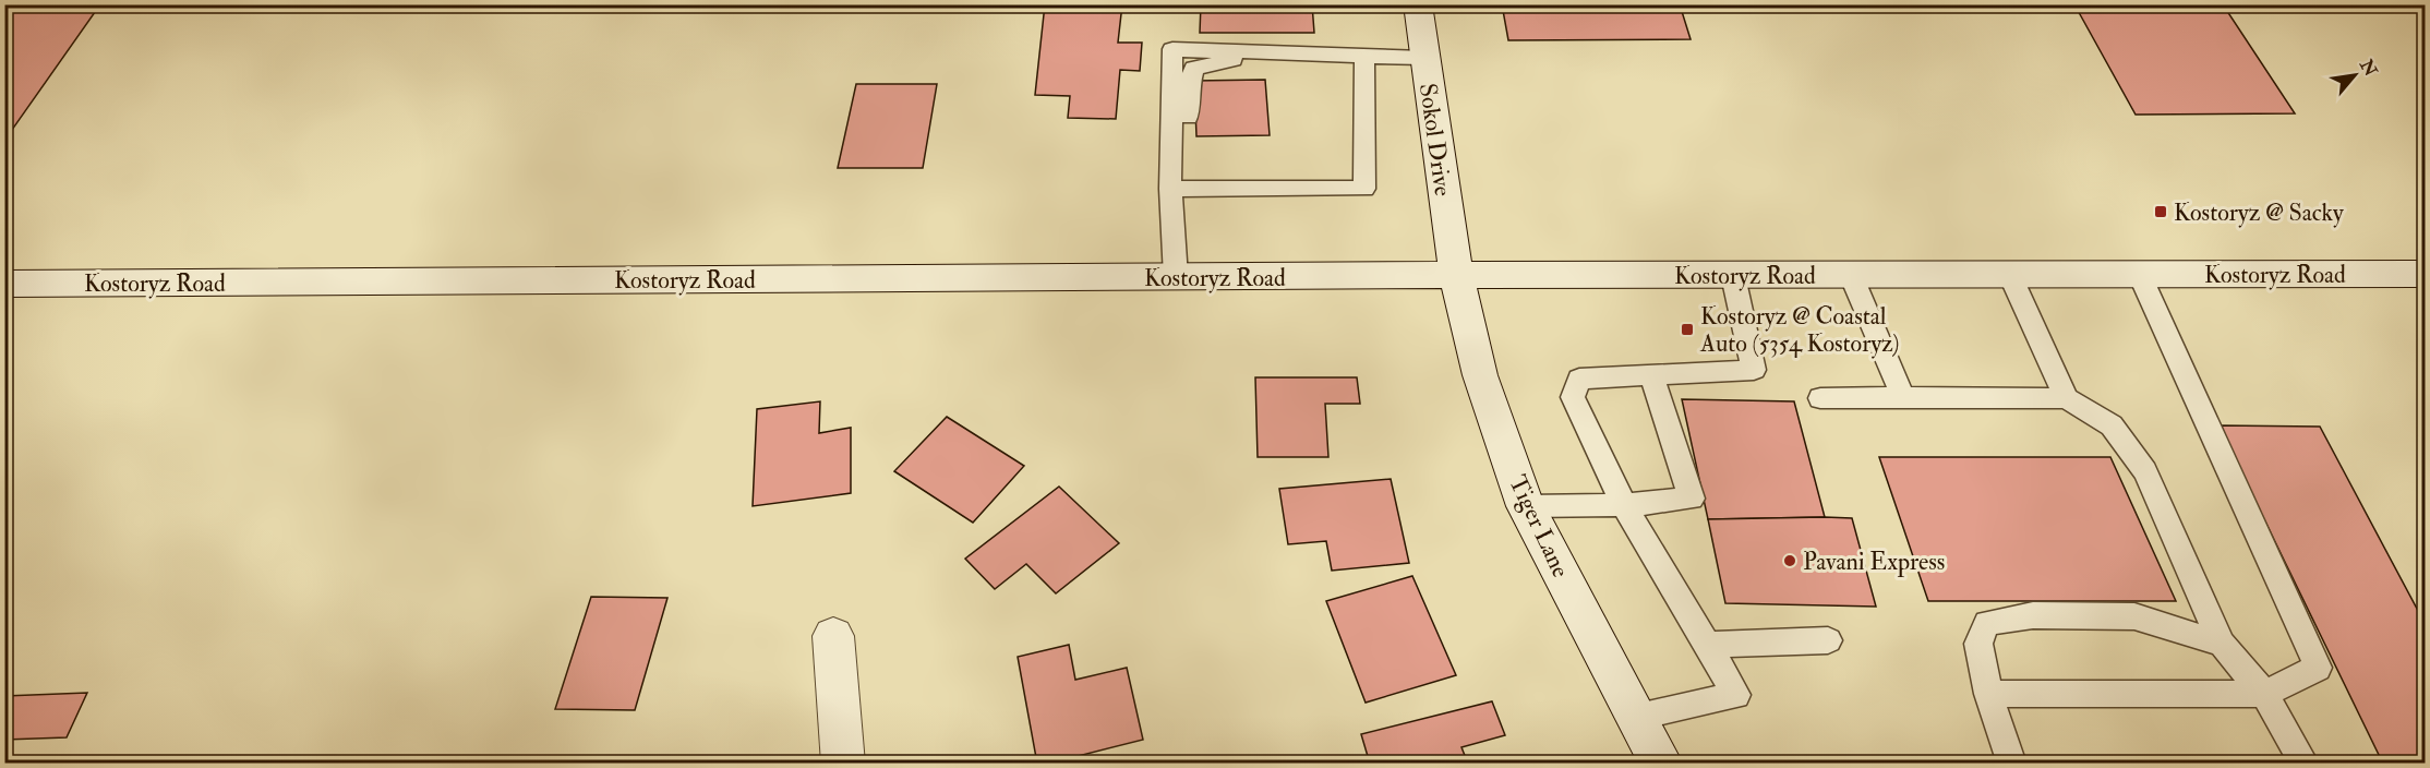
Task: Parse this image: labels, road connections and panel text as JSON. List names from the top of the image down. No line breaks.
{"streets":{"main road":["Sokol Drive","Kostoryz Road","Tiger Lane"]},"crossings":[["Sokol Drive","Kostoryz Road"],["Sokol Drive","Tiger Lane"],["Kostoryz Road","Tiger Lane"]],"places":{"transit":["Kostoryz @ Sacky","Kostoryz @ Coastal Auto (5354 Kostoryz)"],"other":["Pavani Express"]},"north":"top right"}
